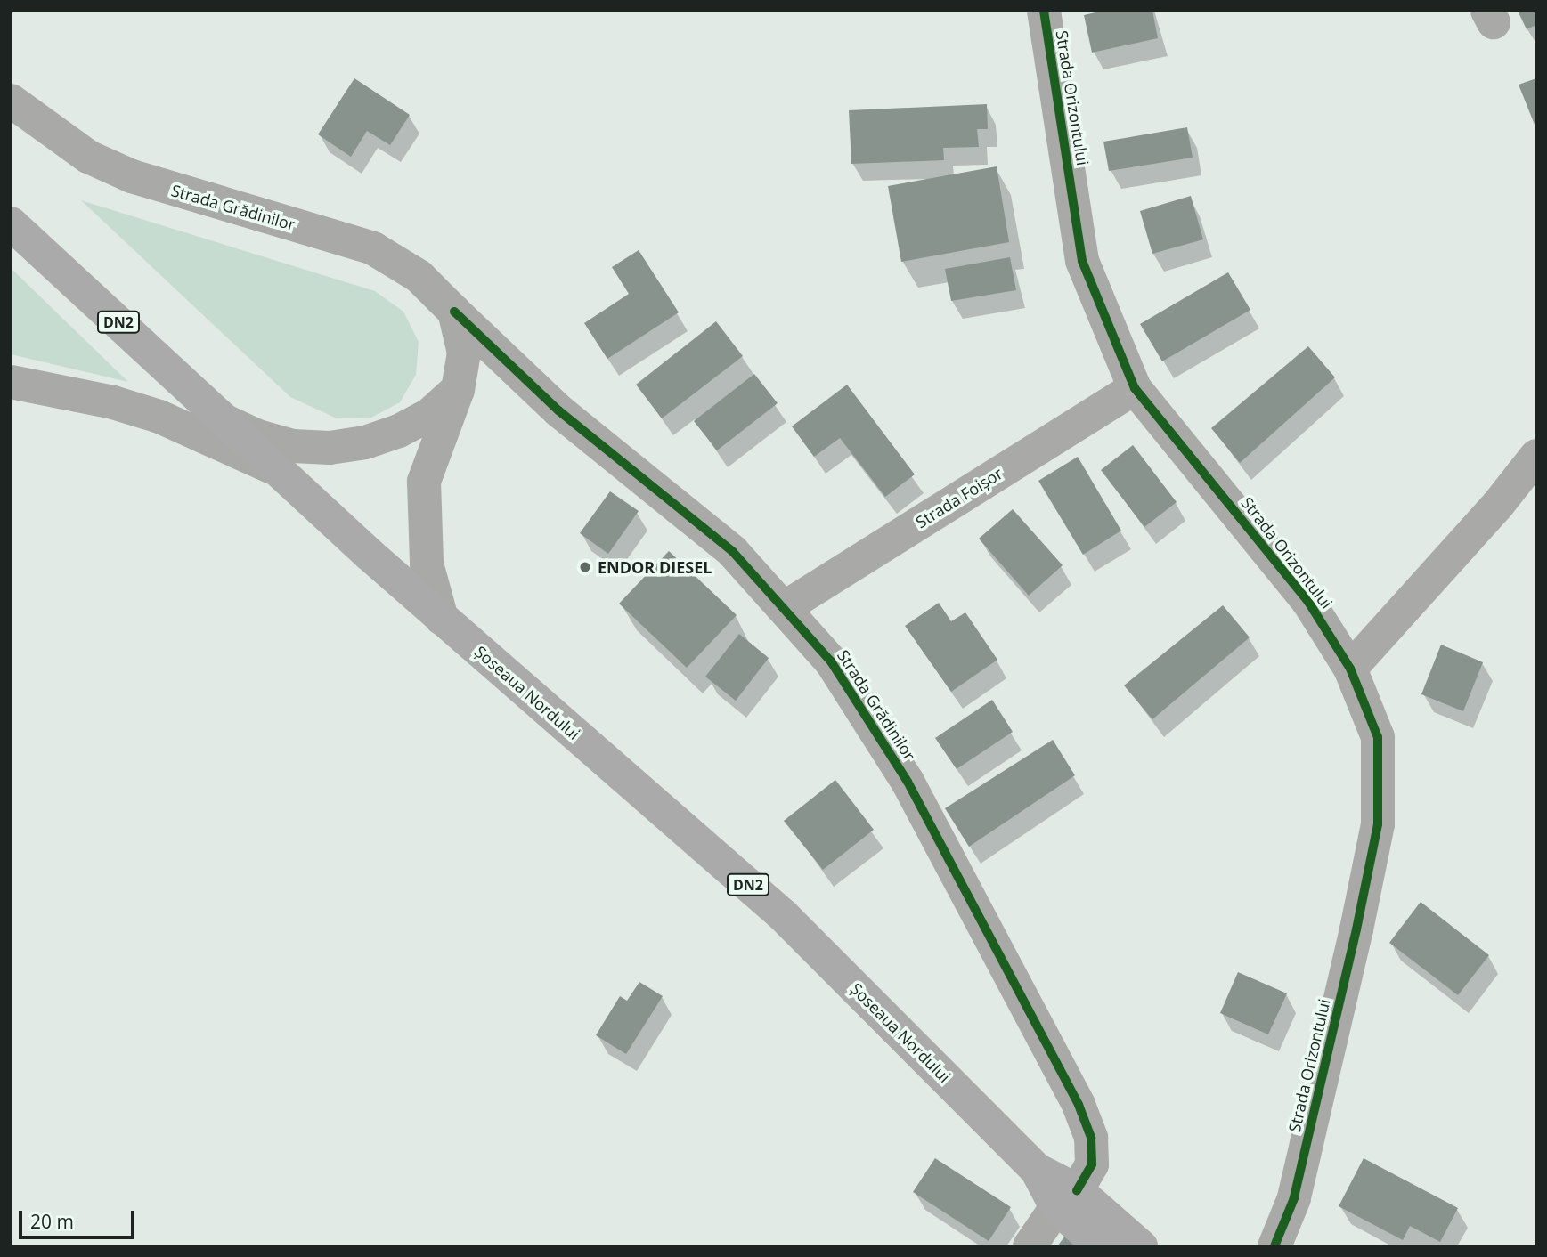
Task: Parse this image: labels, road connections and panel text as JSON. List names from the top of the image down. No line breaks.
{"streets":{"main road":["DN2","Șoseaua Nordului"],"street":["Strada Orizontului","Strada Grădinilor","Strada Foișor"]},"crossings":[["Strada Orizontului","Strada Foișor"],["Strada Grădinilor","Strada Foișor"],["Strada Grădinilor","Șoseaua Nordului"]],"places":["ENDOR DIESEL"],"scale_bar":"20 m"}
